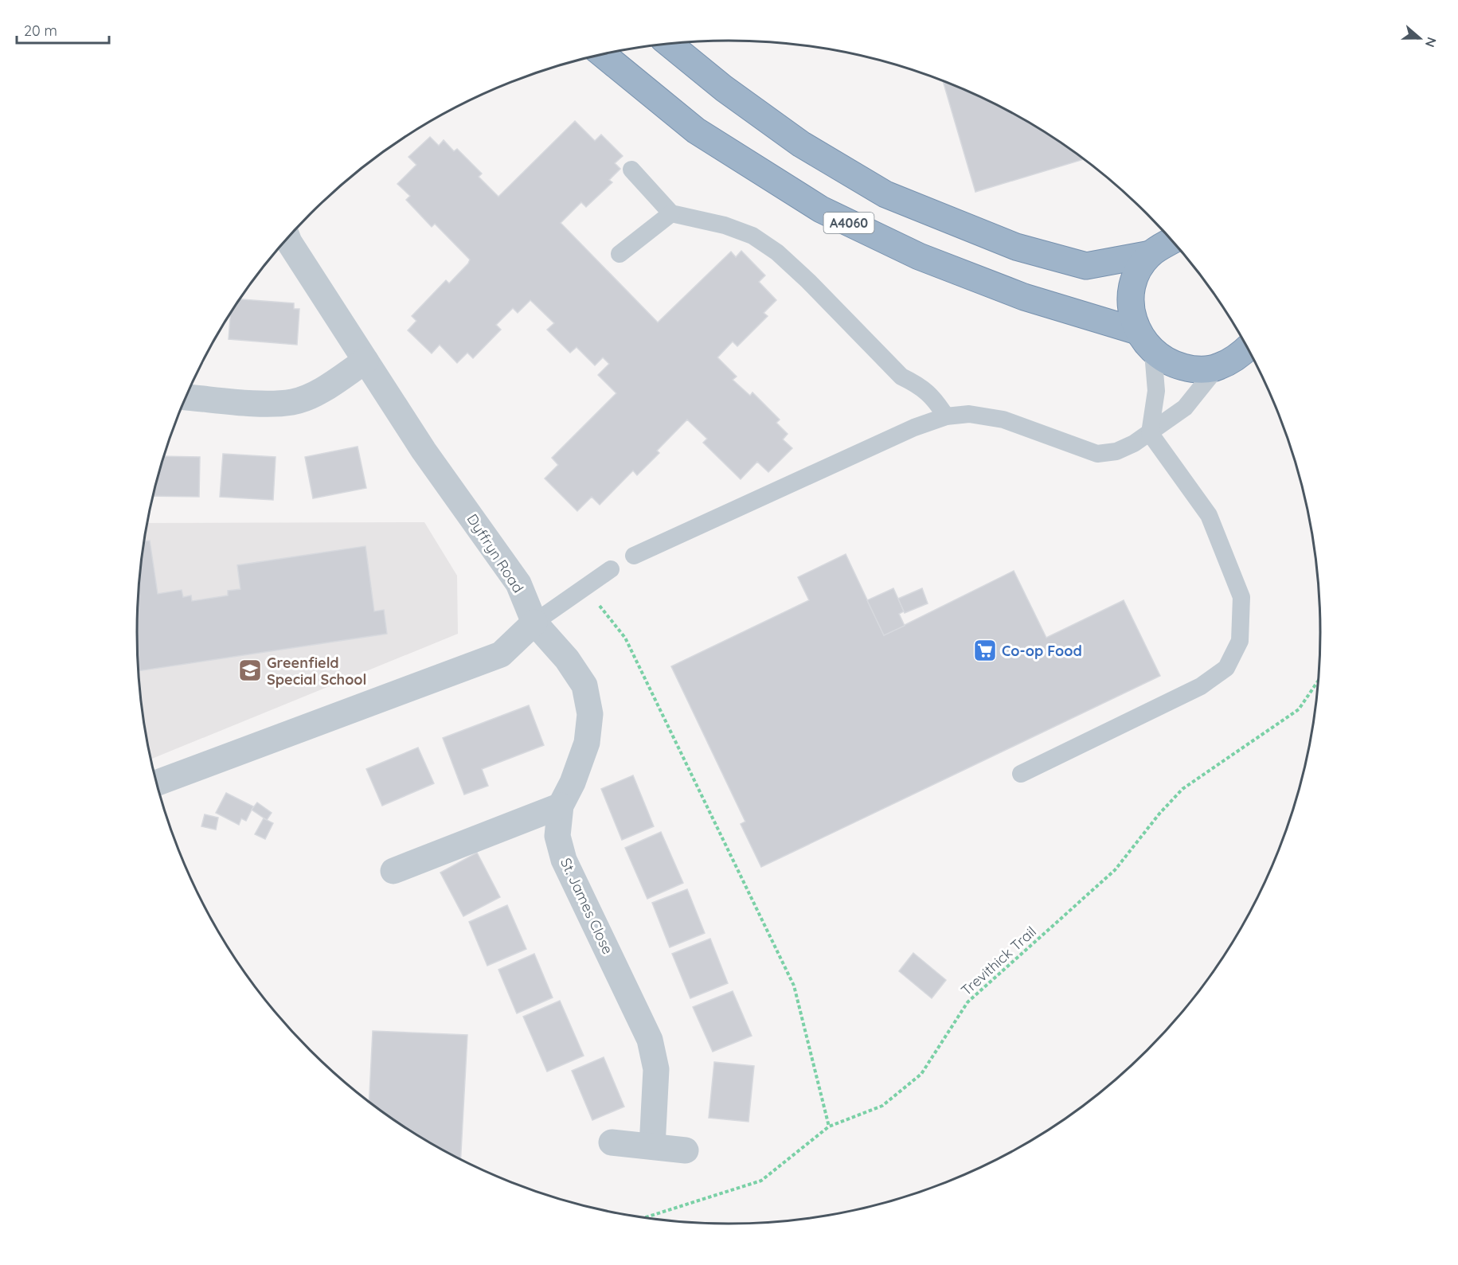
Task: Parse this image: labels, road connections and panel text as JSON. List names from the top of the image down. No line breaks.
{"streets":{"highway":["A4060"],"street":["Dyffryn Road","St. James Close"],"path":["Trevithick Trail"]},"crossings":[["Dyffryn Road","St. James Close"]],"places":{"supermarket":["Co-op Food"],"school or university":["Greenfield Special School"]},"scale_bar":"20 m","north":"right"}
